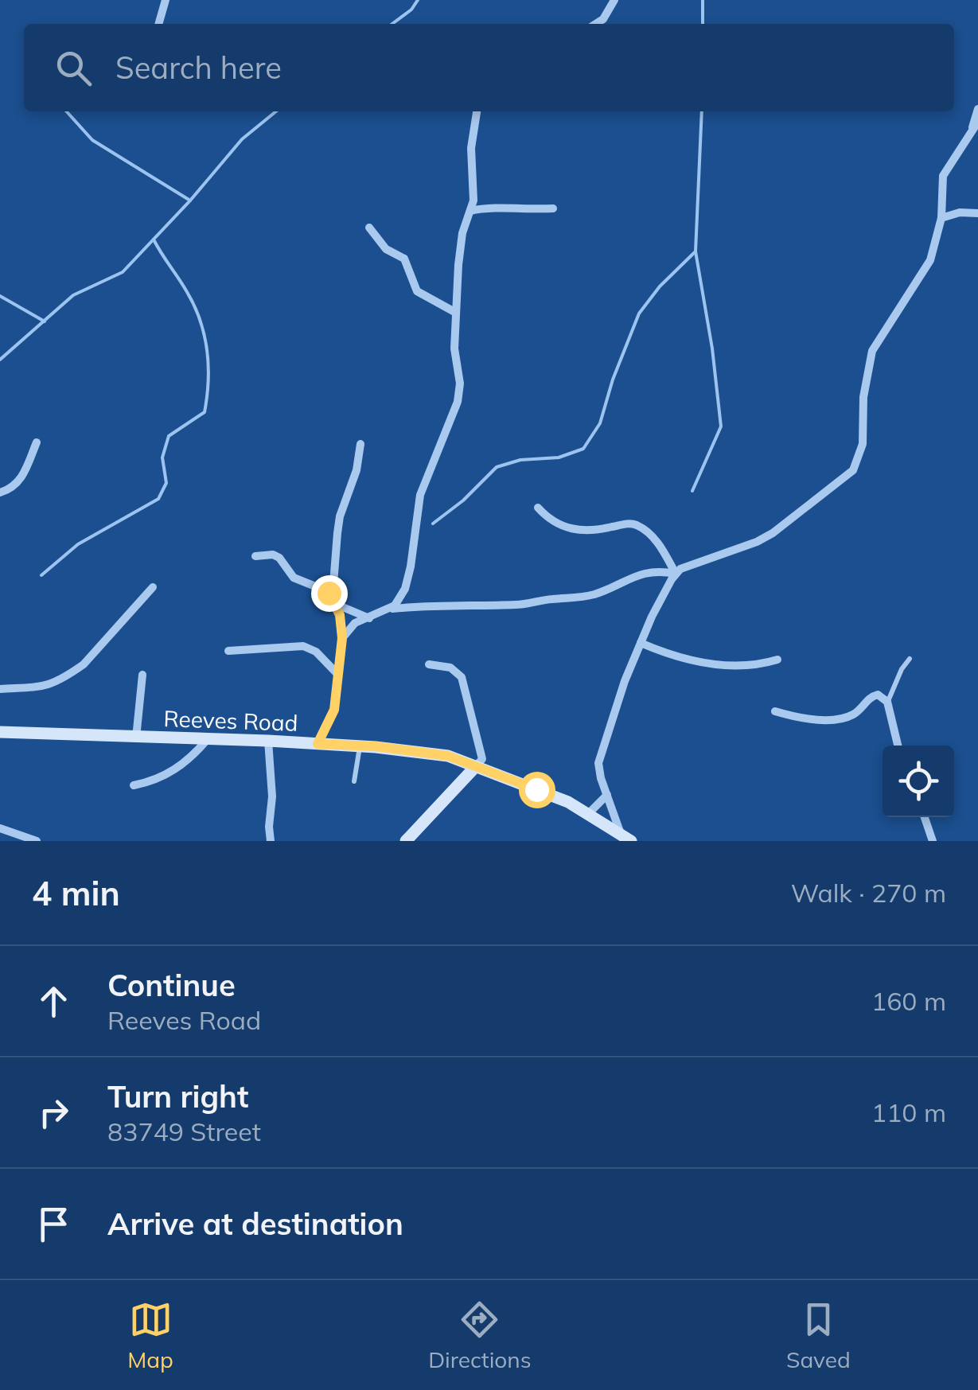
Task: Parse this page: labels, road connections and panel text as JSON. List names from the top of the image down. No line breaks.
{"streets":{"street":["Reeves Road"]},"page":{"search":"Search here","heading":["4 min","Walk · 270 m"],"list":[["Continue","Reeves Road","160 m"],["Turn right","83749 Street","110 m"],"Arrive at destination"],"nav":["Map","Directions","Saved"]}}
